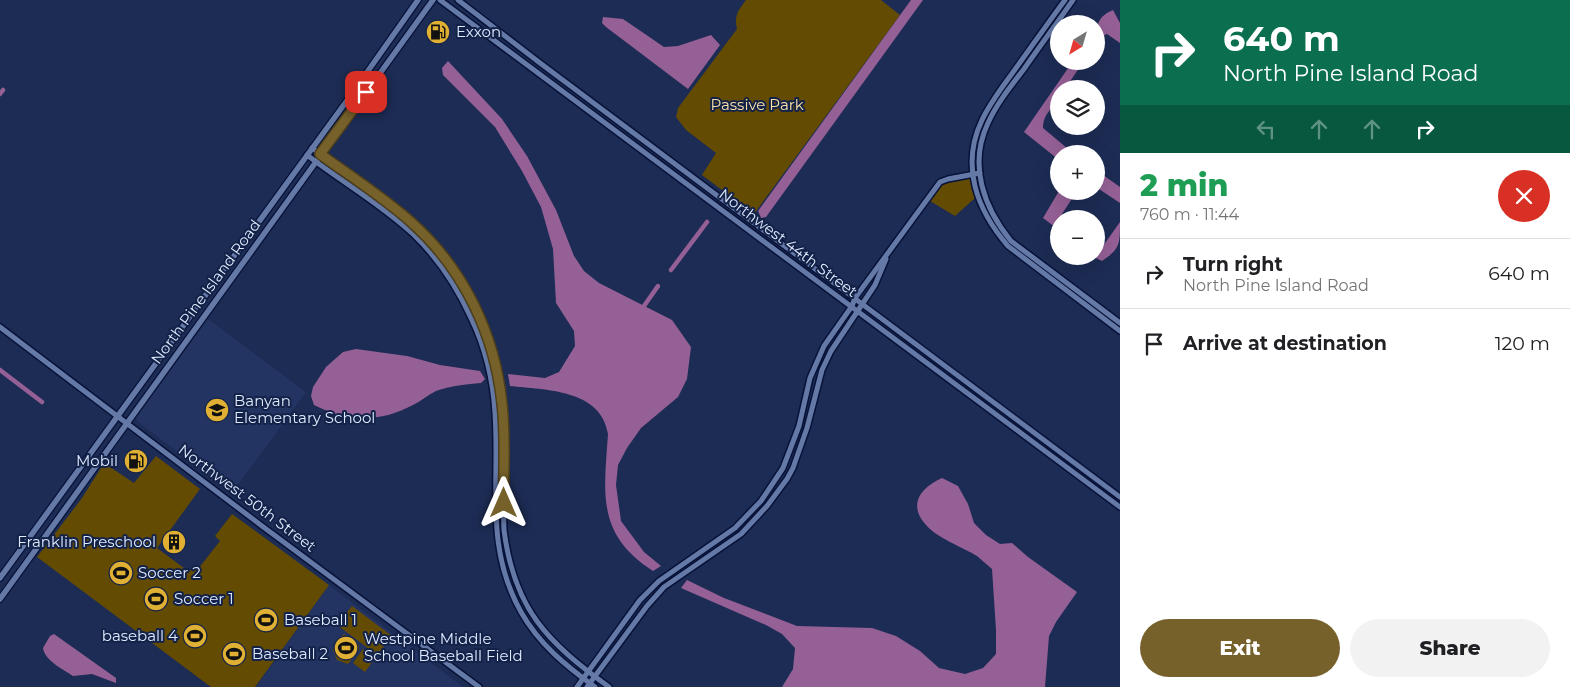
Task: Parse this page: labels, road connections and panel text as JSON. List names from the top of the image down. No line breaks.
{"streets":{"main road":["North Pine Island Road"],"street":["Northwest 44th Street","Northwest 50th Street"]},"crossings":[["North Pine Island Road","Northwest 50th Street"]],"parks":["Passive Park"],"places":{"fuel station":["Exxon","Mobil"],"school or university":["Banyan Elementary School"],"building":["Franklin Preschool"],"sports":["Soccer 2","Soccer 1","Baseball 1","baseball 4","Westpine Middle School Baseball Field","Baseball 2"]},"north":"bottom left","page":{"turn":["640 m","North Pine Island Road"],"map_buttons":["+","−"],"heading":["2 min","760 m · 11:44"],"list":[{"name":"Turn right","note":"North Pine Island Road","value":"640 m"},{"name":"Arrive at destination","value":"120 m"}],"buttons":["Exit","Share"]}}
